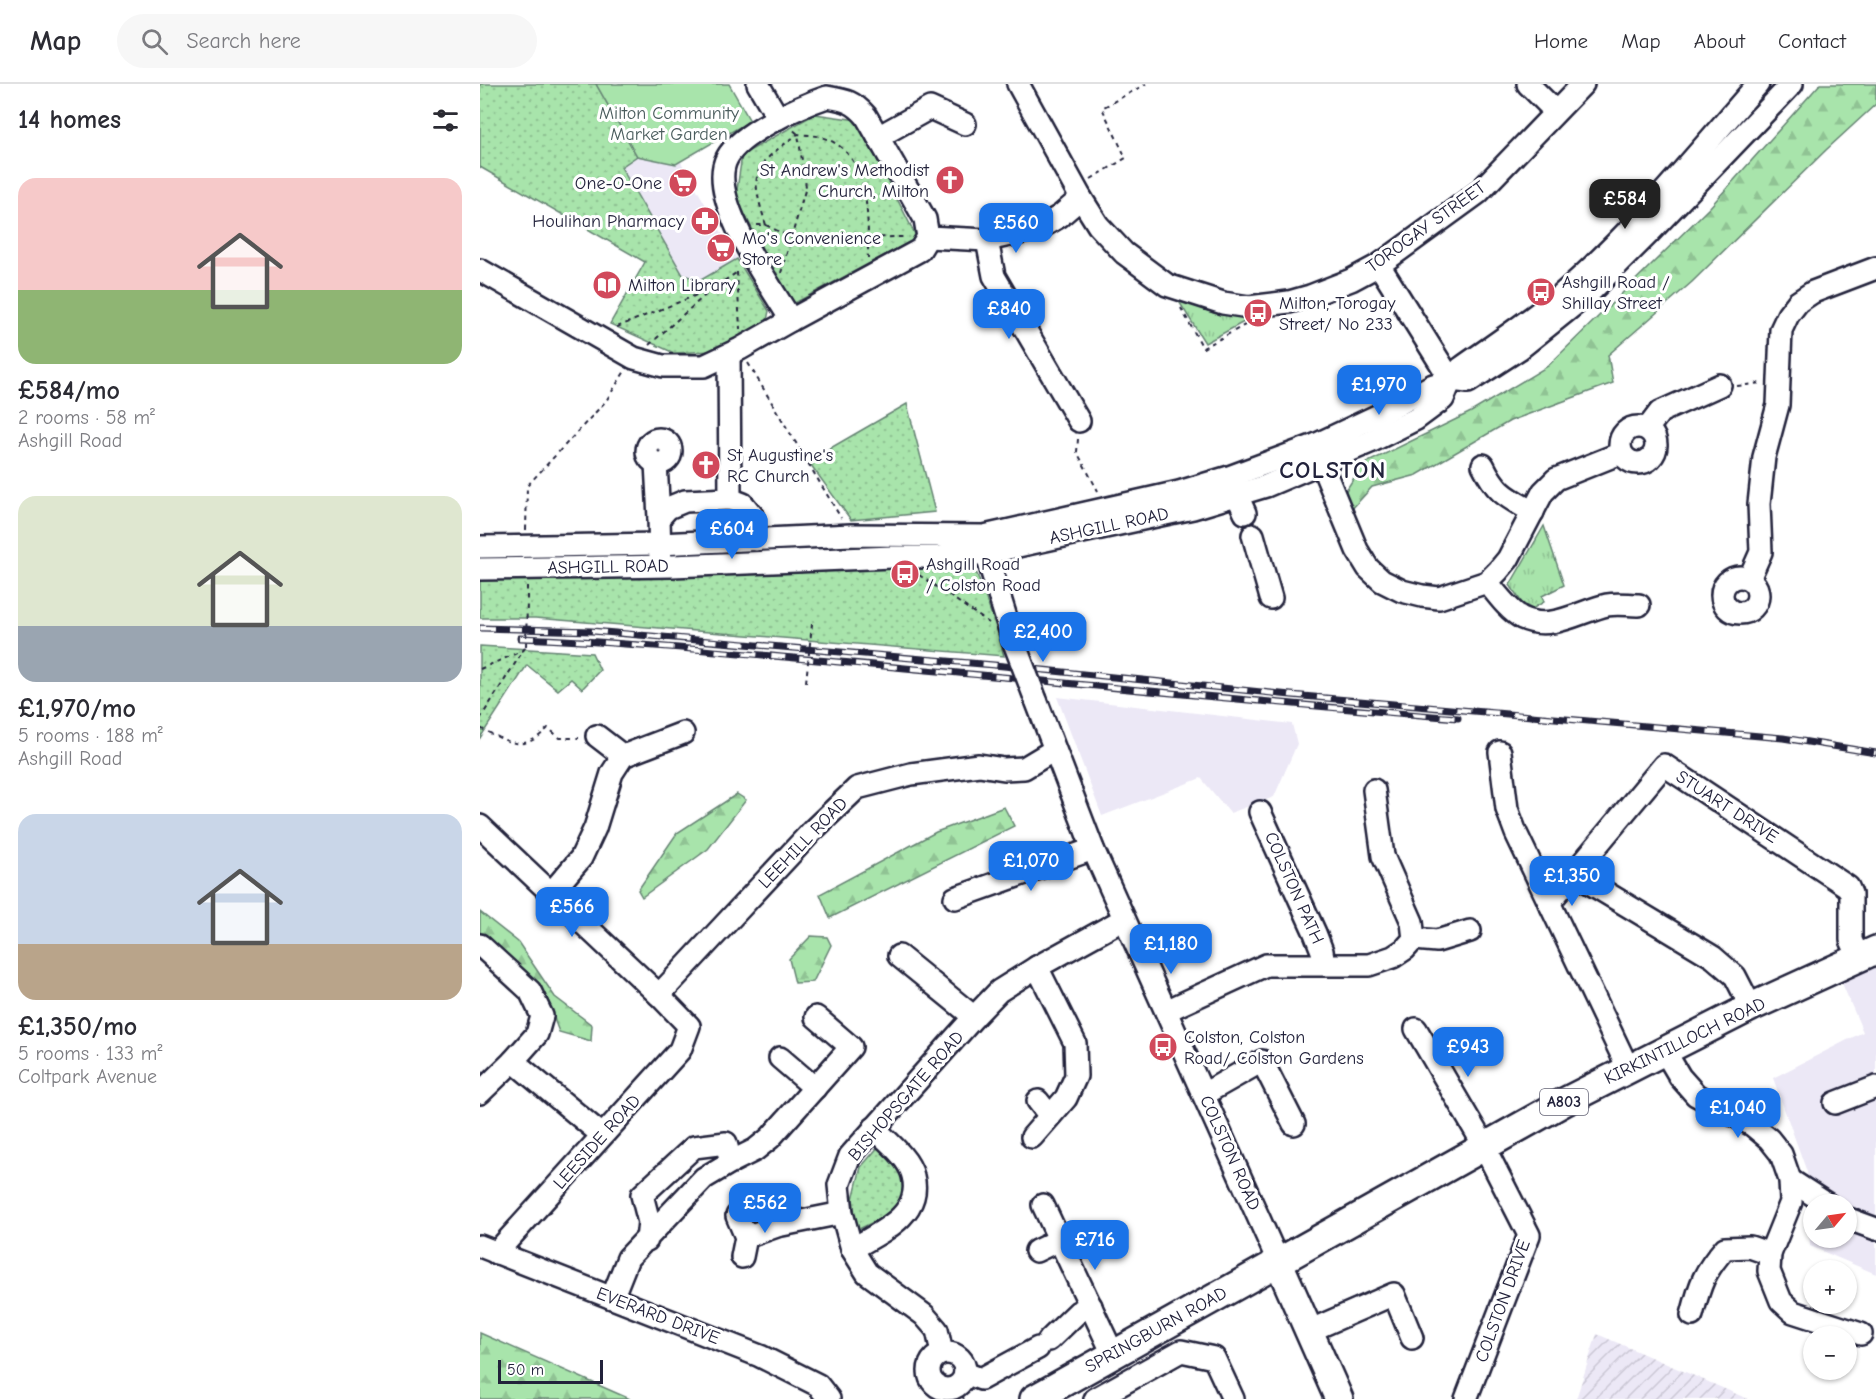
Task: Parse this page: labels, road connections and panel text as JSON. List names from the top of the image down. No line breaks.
{"streets":{"main road":["KIRKINTILLOCH ROAD","A803","COLSTON ROAD","SPRINGBURN ROAD"],"street":["TOROGAY STREET","ASHGILL ROAD","STUART DRIVE","LEEHILL ROAD","COLSTON PATH","BISHOPSGATE ROAD","LEESIDE ROAD","COLSTON DRIVE","EVERARD DRIVE"]},"crossings":[["ASHGILL ROAD","COLSTON ROAD"],["STUART DRIVE","KIRKINTILLOCH ROAD"],["LEEHILL ROAD","LEESIDE ROAD"],["LEEHILL ROAD","COLSTON ROAD"],["KIRKINTILLOCH ROAD","COLSTON ROAD"],["KIRKINTILLOCH ROAD","COLSTON DRIVE"],["KIRKINTILLOCH ROAD","SPRINGBURN ROAD"],["BISHOPSGATE ROAD","COLSTON ROAD"],["LEESIDE ROAD","EVERARD DRIVE"],["COLSTON ROAD","SPRINGBURN ROAD"]],"districts":["COLSTON"],"parks":["Milton Community Market Garden"],"places":{"church":["St Andrew's Methodist Church, Milton","St Augustine's RC Church"],"supermarket":["One-O-One","Mo's Convenience Store"],"pharmacy":["Houlihan Pharmacy"],"library":["Milton Library"],"bus stop":["Ashgill Road / Shillay Street","Milton, Torogay Street/ No 233","Ashgill Road / Colston Road","Colston, Colston Road/ Colston Gardens"]},"scale_bar":"50 m","north":"top right","page":{"header":"Map","search":"Search here","nav":["Home","Map","About","Contact"],"heading":"14 homes","list":[{"name":"£584/mo","note":"2 rooms · 58 m² · Ashgill Road"},{"name":"£1,970/mo","note":"5 rooms · 188 m² · Ashgill Road"},{"name":"£1,350/mo","note":"5 rooms · 133 m² · Coltpark Avenue"}],"price":["£584","£560","£840","£1,970","£604","£2,400","£1,070","£1,350","£566","£1,180","£943","£1,040","£562","£716"],"map_buttons":["+","−"],"scale":"50 m"}}
